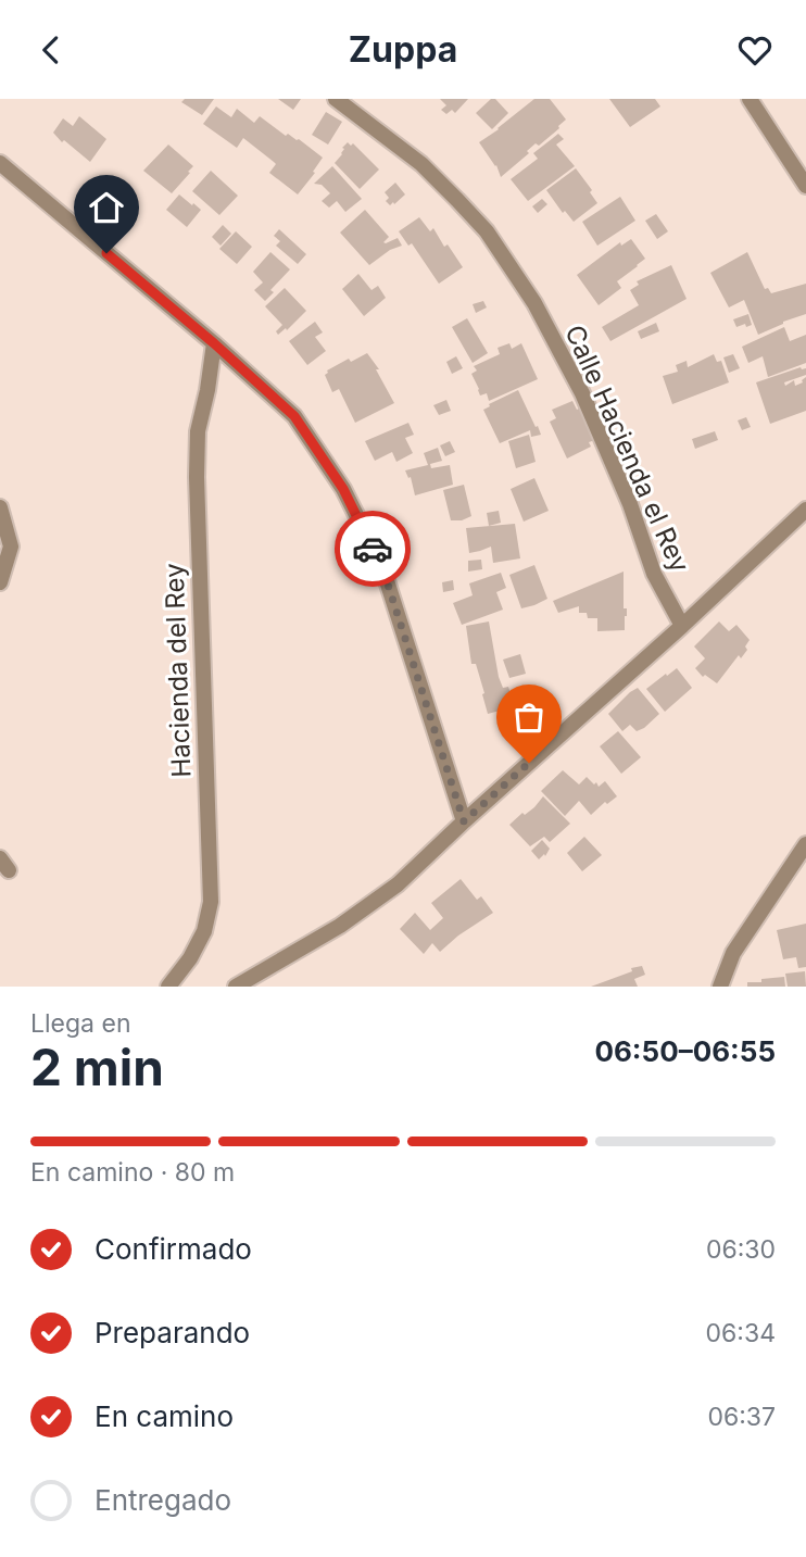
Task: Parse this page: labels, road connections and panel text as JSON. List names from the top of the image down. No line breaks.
{"streets":{"street":["Calle Hacienda el Rey","Hacienda del Rey"]},"page":{"header":"Zuppa","heading":["2 min","Llega en","06:50–06:55"],"bar":"En camino · 80 m","list":[["Confirmado","06:30"],["Preparando","06:34"],["En camino","06:37"],"Entregado"]}}
